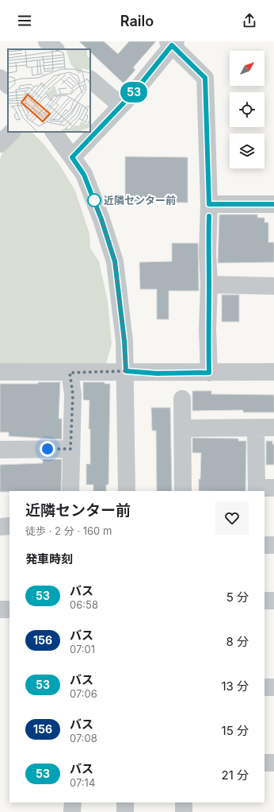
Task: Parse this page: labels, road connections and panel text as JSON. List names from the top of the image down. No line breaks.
{"places":["近隣センター前"],"lines":["bus line 53"],"north":"top right","page":{"header":"Railo","on_map":"53","heading":[["近隣センター前","徒歩 · 2 分 · 160 m"],"発車時刻"],"list":[{"mark":"53","name":"バス","note":"06:58","value":"5 分"},{"mark":"156","name":"バス","note":"07:01","value":"8 分"},{"mark":"53","name":"バス","note":"07:06","value":"13 分"},{"mark":"156","name":"バス","note":"07:08","value":"15 分"},{"mark":"53","name":"バス","note":"07:14","value":"21 分"}]}}
